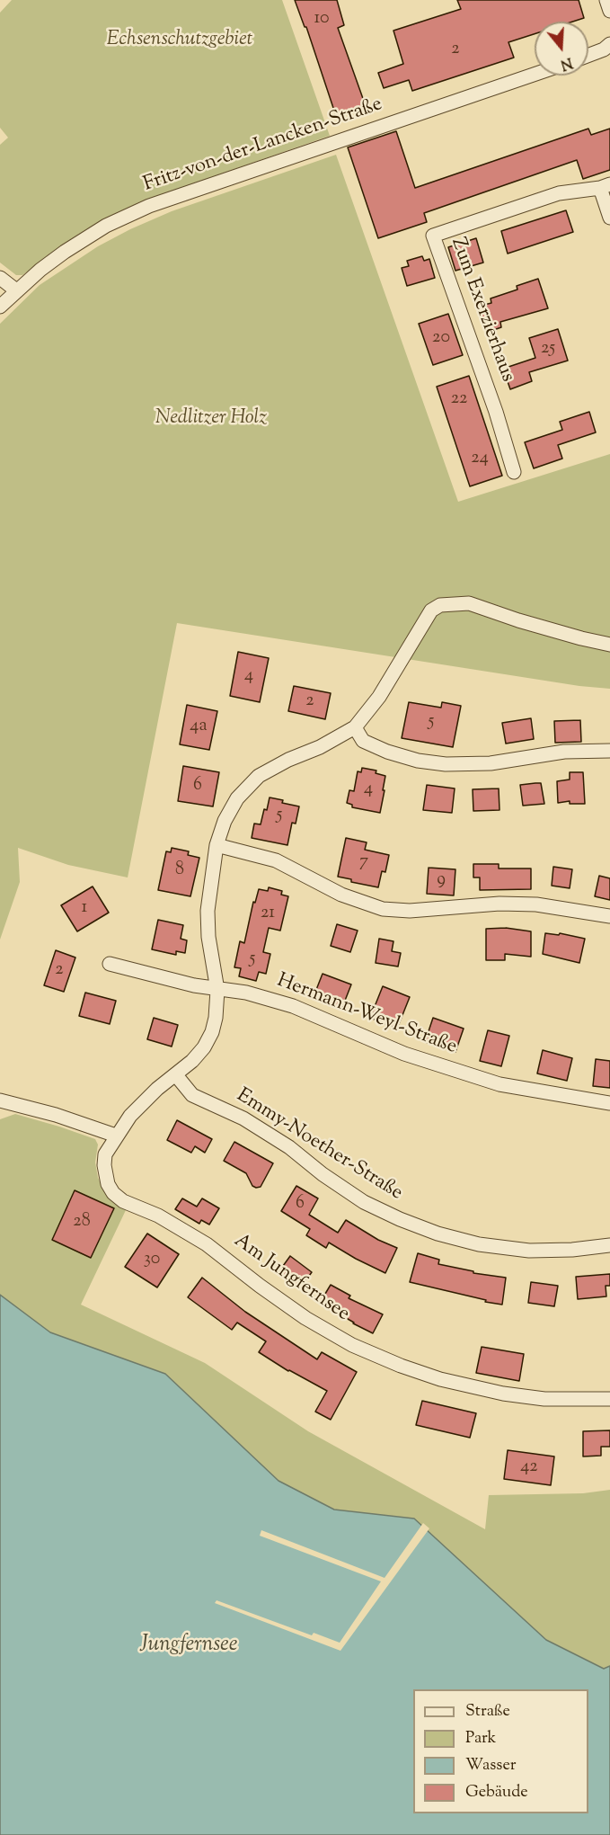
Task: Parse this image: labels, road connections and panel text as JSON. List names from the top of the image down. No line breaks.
{"streets":{"street":["Fritz-von-der-Lancken-Straße","Zum Exerzierhaus","Hermann-Weyl-Straße","Emmy-Noether-Straße","Am Jungfernsee"]},"crossings":[["Hermann-Weyl-Straße","Am Jungfernsee"],["Emmy-Noether-Straße","Am Jungfernsee"]],"water":["Jungfernsee"],"parks":["Echsenschutzgebiet","Nedlitzer Holz"],"house_numbers":["10","2","20","25","22","24","4","2","5","4a","6","4","5","7","8","9","1","21","5","2","6","28","30","42"],"legend":["Straße","Park","Wasser","Gebäude"],"north":"bottom"}
